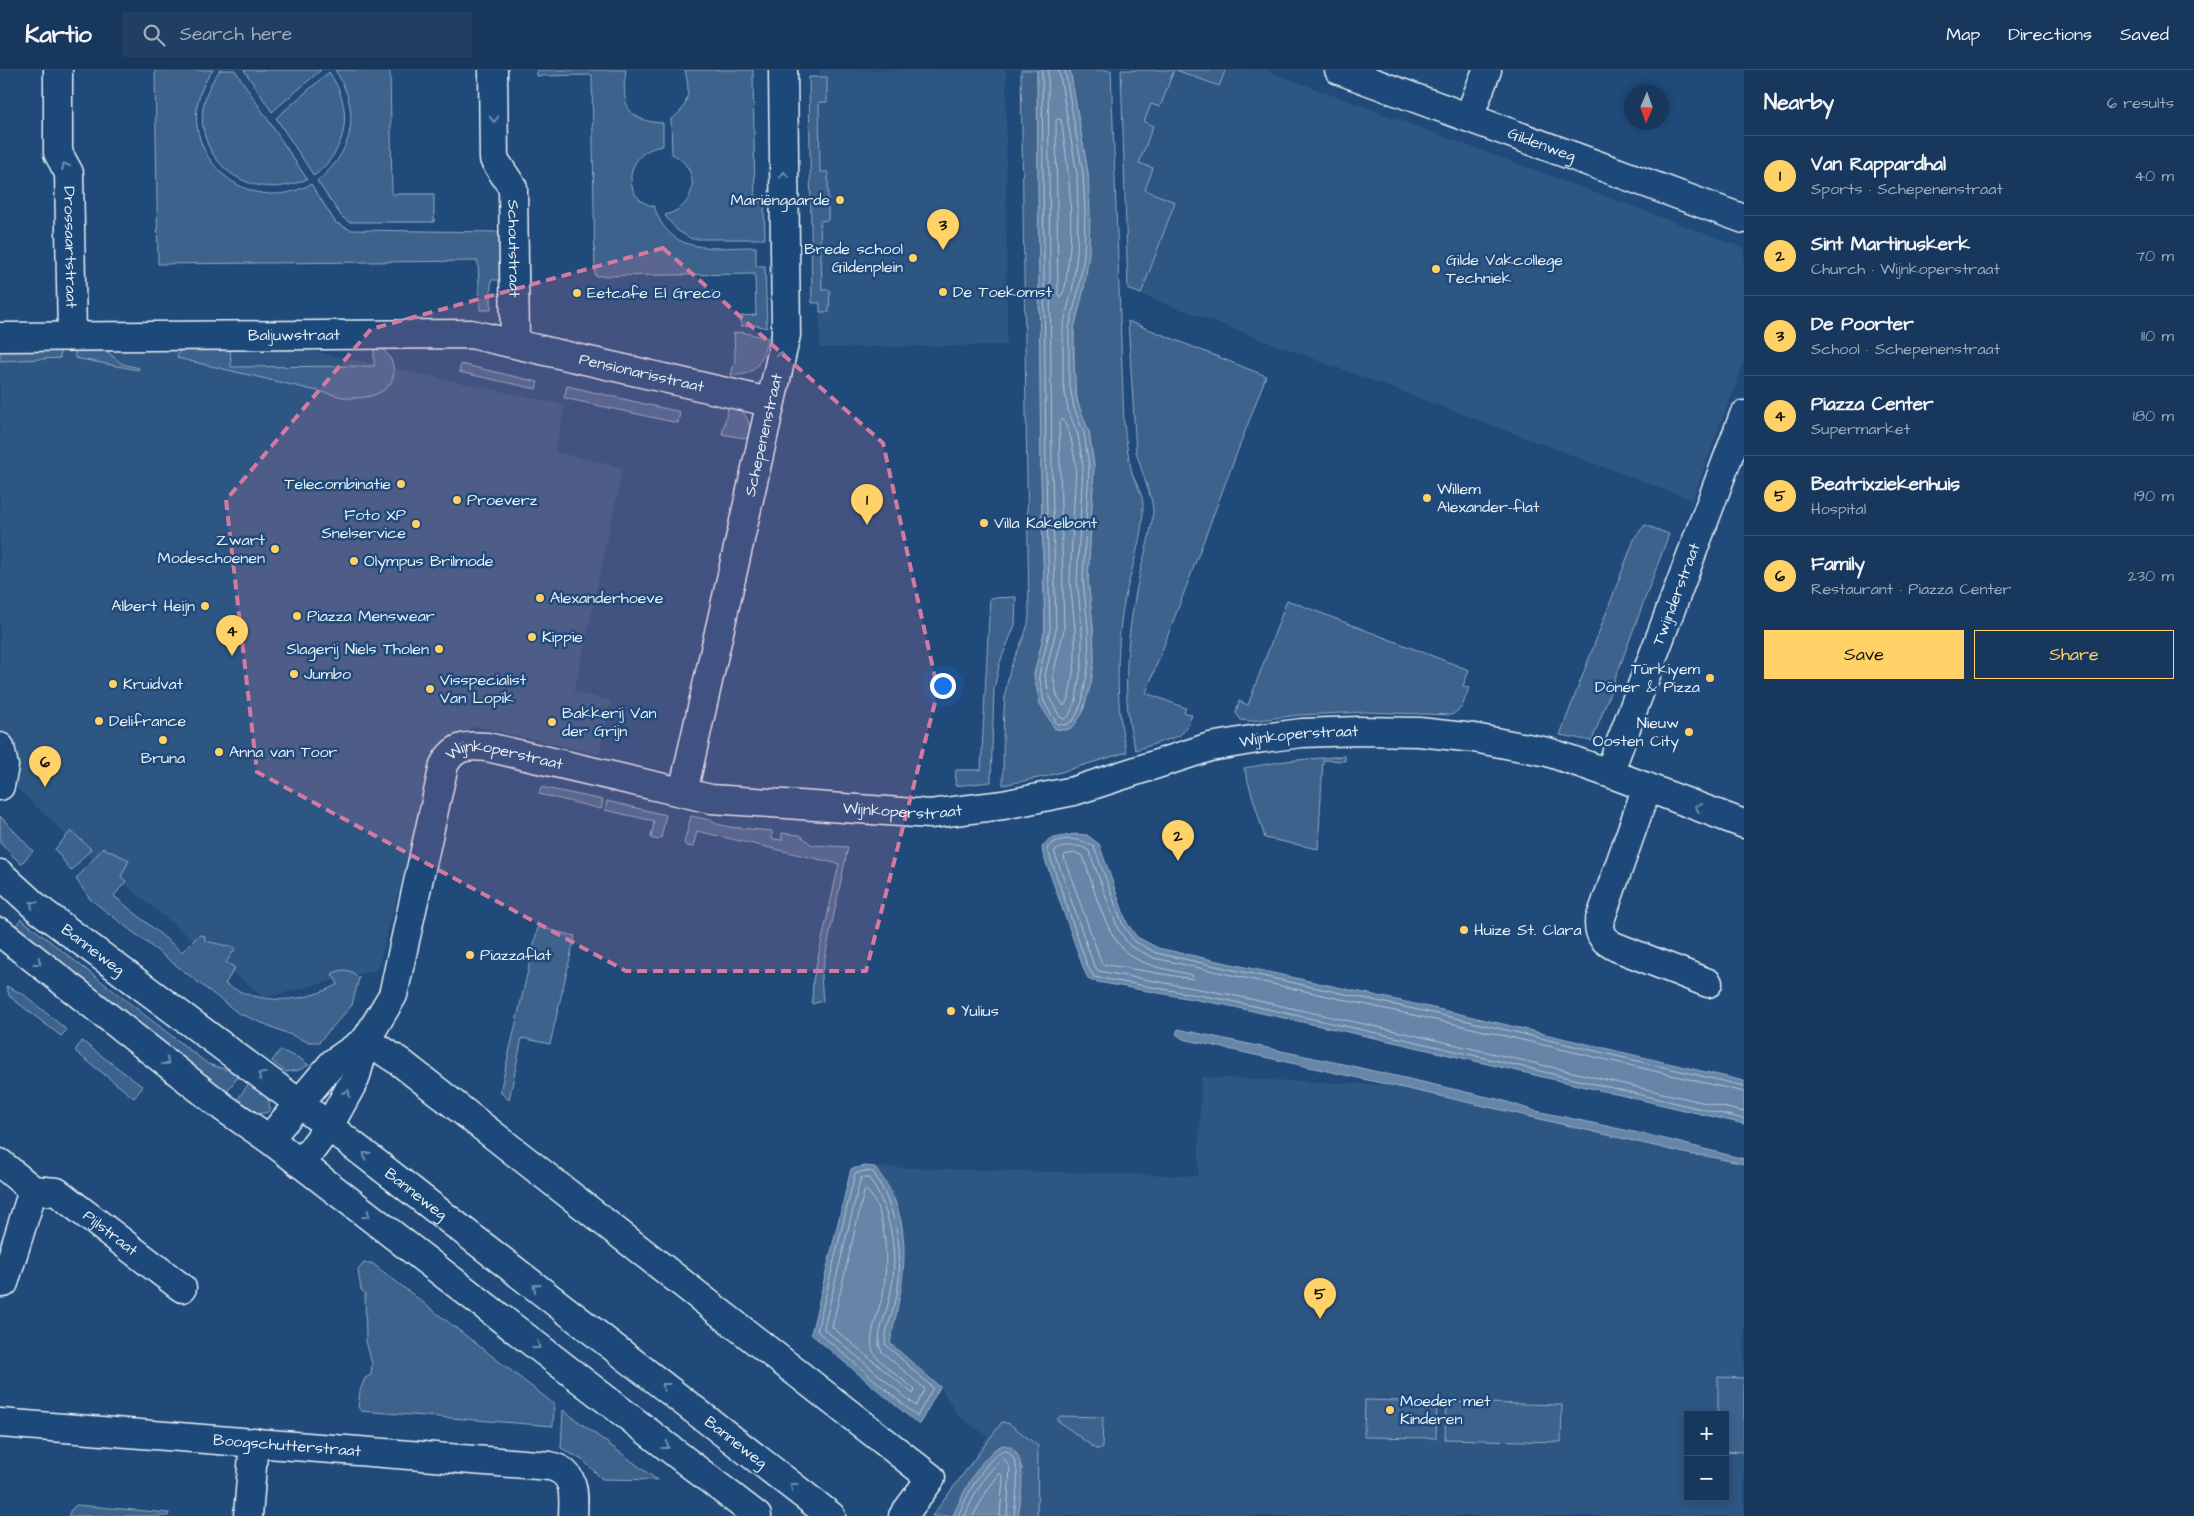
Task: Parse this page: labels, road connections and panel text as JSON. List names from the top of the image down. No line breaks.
{"streets":{"street":["Gildenweg","Drossaartstraat","Schoutstraat","Baljuwstraat","Pensionarisstraat","Schepenenstraat","Twijnderstraat","Wijnkoperstraat","Banneweg","Pijlstraat","Boogschutterstraat"]},"crossings":[["Drossaartstraat","Baljuwstraat"],["Schoutstraat","Baljuwstraat"],["Schoutstraat","Pensionarisstraat"],["Baljuwstraat","Pensionarisstraat"],["Pensionarisstraat","Schepenenstraat"],["Schepenenstraat","Wijnkoperstraat"],["Twijnderstraat","Wijnkoperstraat"],["Wijnkoperstraat","Banneweg"]],"one_way":["Drossaartstraat","Schoutstraat","Schepenenstraat"],"places":["Mariëngaarde","Brede school Gildenplein","Gilde Vakcollege Techniek","De Toekomst","Eetcafe El Greco","Telecombinatie","Willem Alexander-flat","Proeverz","Villa Kakelbont","Foto XP Snelservice","Zwart Modeschoenen","Olympus Brilmode","Alexanderhoeve","Albert Heijn","Piazza Menswear","Kippie","Slagerij Niels Tholen","Jumbo","Türkiyem Döner & Pizza","Kruidvat","Visspecialist Van Lopik","Delifrance","Bakkerij Van der Grijn","Nieuw Oosten City","Bruna","Anna van Toor","Huize St. Clara","Piazzaflat","Yulius","Moeder met Kinderen"],"north":"bottom","page":{"header":"Kartio","search":"Search here","nav":["Map","Directions","Saved"],"heading":["Nearby","6 results"],"list":[{"mark":"1","name":"Van Rappardhal","note":"Sports · Schepenenstraat","value":"40 m"},{"mark":"2","name":"Sint Martinuskerk","note":"Church · Wijnkoperstraat","value":"70 m"},{"mark":"3","name":"De Poorter","note":"School · Schepenenstraat","value":"110 m"},{"mark":"4","name":"Piazza Center","note":"Supermarket","value":"180 m"},{"mark":"5","name":"Beatrixziekenhuis","note":"Hospital","value":"190 m"},{"mark":"6","name":"Family","note":"Restaurant · Piazza Center","value":"230 m"}],"pins":["3","1","4","6","2","5"],"buttons":["Save","Share"],"map_buttons":["+","−"]}}
